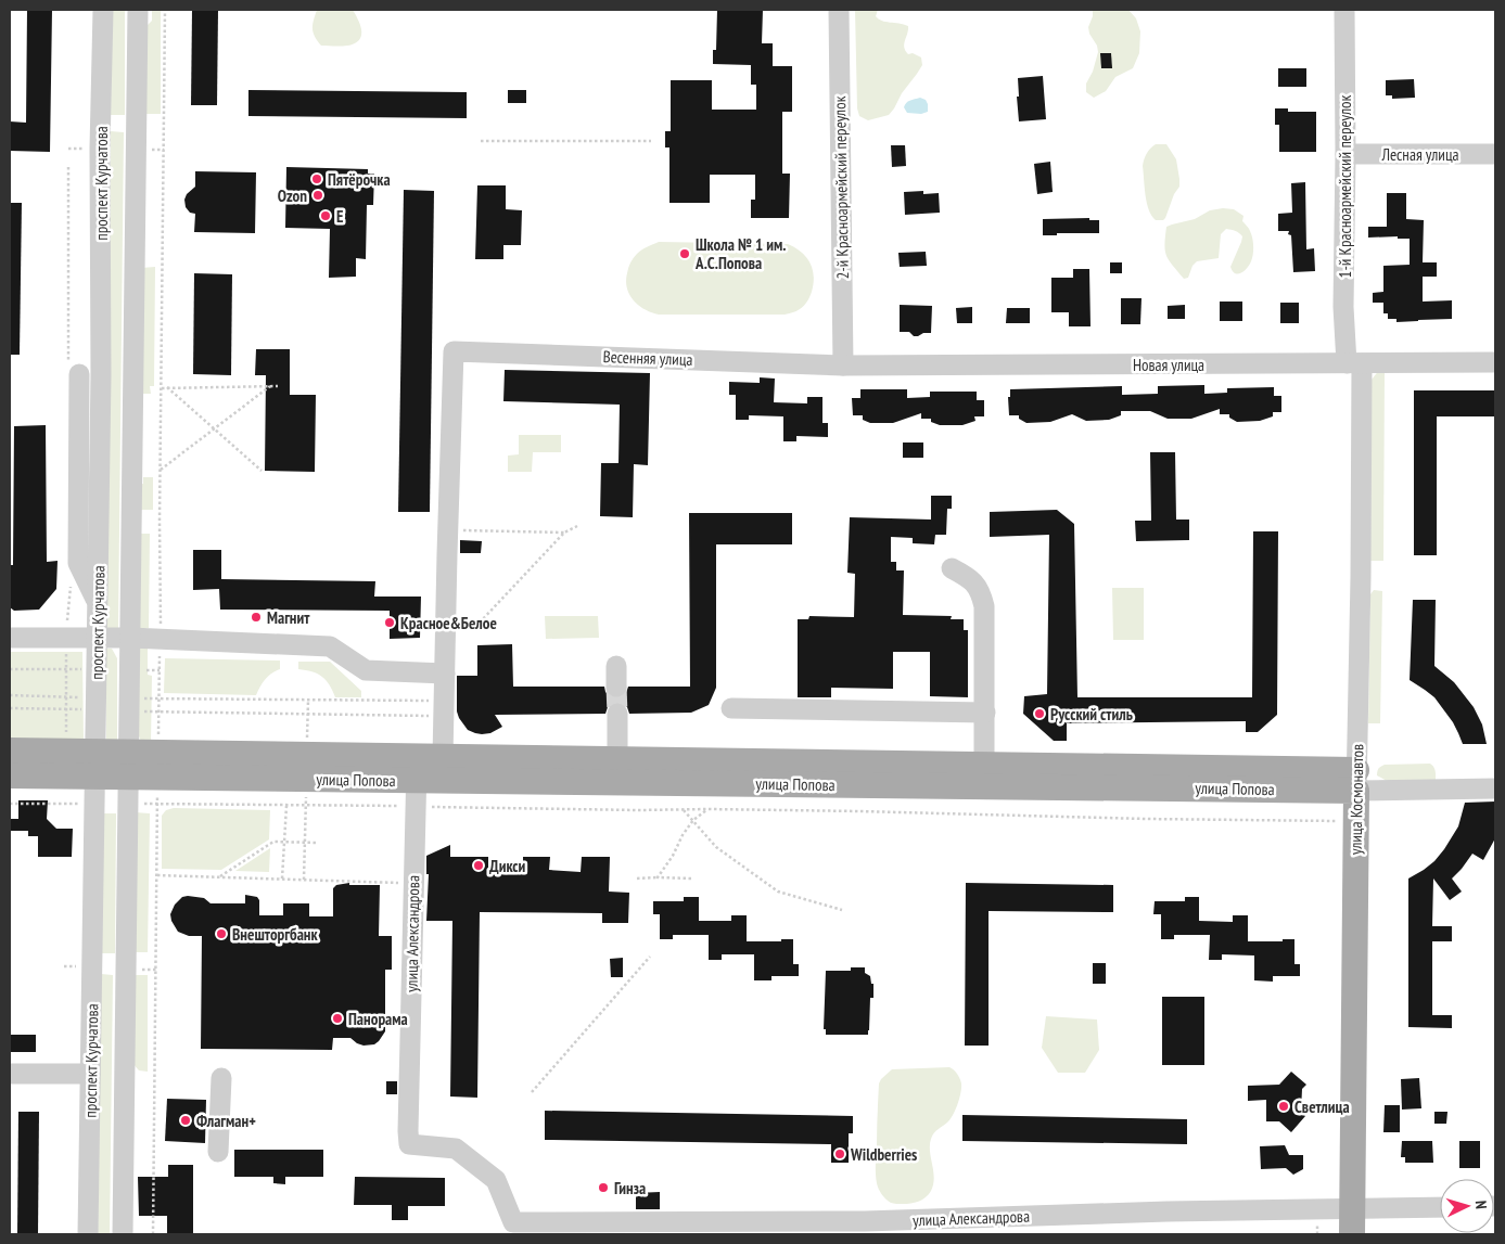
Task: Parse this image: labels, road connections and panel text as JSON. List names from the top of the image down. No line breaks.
{"streets":{"main road":["улица Попова","улица Космонавтов"],"street":["Лесная улица","проспект Курчатова","1-й Красноармейский переулок","2-й Красноармейский переулок","Весенняя улица","Новая улица","улица Александрова"]},"crossings":[["Лесная улица","1-й Красноармейский переулок"],["проспект Курчатова","улица Попова"],["1-й Красноармейский переулок","Новая улица"],["1-й Красноармейский переулок","улица Космонавтов"],["2-й Красноармейский переулок","Весенняя улица"],["2-й Красноармейский переулок","Новая улица"],["Весенняя улица","Новая улица"],["Новая улица","улица Космонавтов"],["улица Попова","улица Космонавтов"],["улица Попова","улица Александрова"],["улица Космонавтов","улица Александрова"]],"places":["Пятёрочка","Ozon","Е","Школа № 1 им. А.С.Попова","Магнит","Красное&Белое","Русский стиль","Дикси","Внешторгбанк","Панорама","Светлица","Флагман+","Wildberries","Гинза"],"north":"right"}
